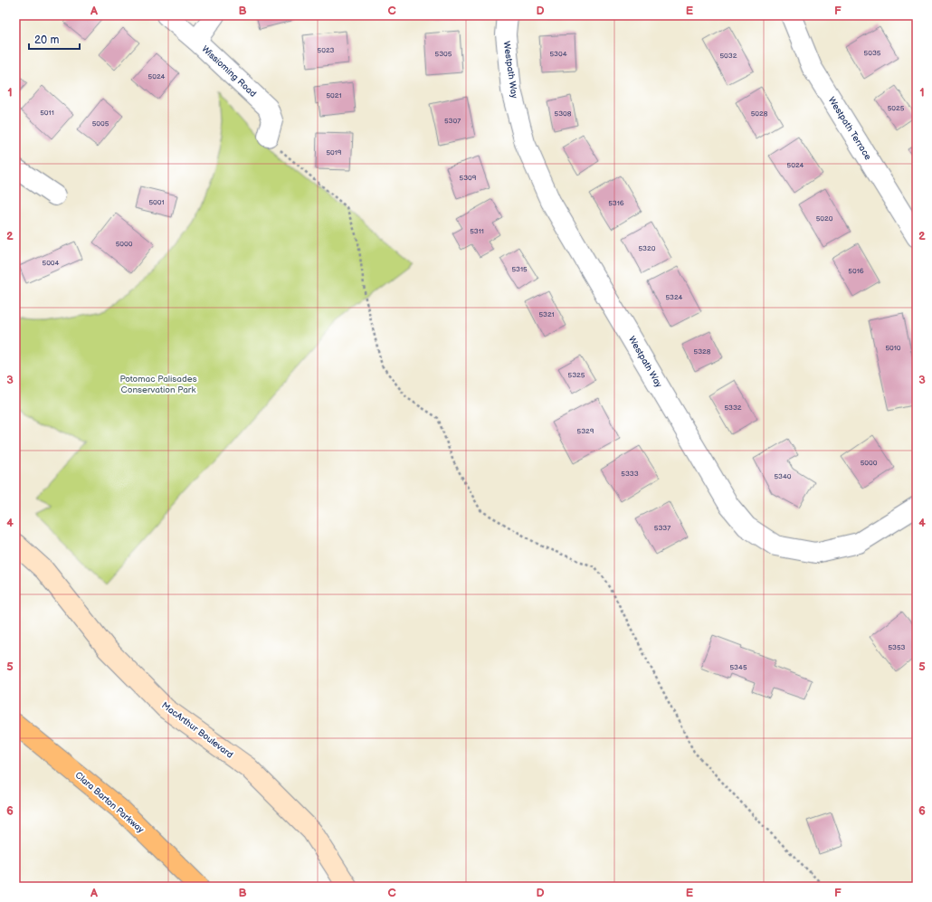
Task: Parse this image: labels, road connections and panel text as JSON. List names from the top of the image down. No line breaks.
{"streets":{"highway":["Clara Barton Parkway"],"main road":["MacArthur Boulevard"],"street":["Westpath Way","Wissioming Road","Westpath Terrace"]},"parks":["Potomac Palisades Conservation Park"],"house_numbers":["5023","5035","5305","5304","5032","5024","5021","5025","5011","5308","5028","5307","5005","5019","5024","5309","5001","5316","5020","5311","5000","5320","5004","5315","5016","5324","5321","5010","5328","5325","5332","5329","5000","5333","5340","5337","5353","5345"],"scale_bar":"20 m","grid":{"columns":["A","B","C","D","E","F"],"rows":["1","2","3","4","5","6"]}}
